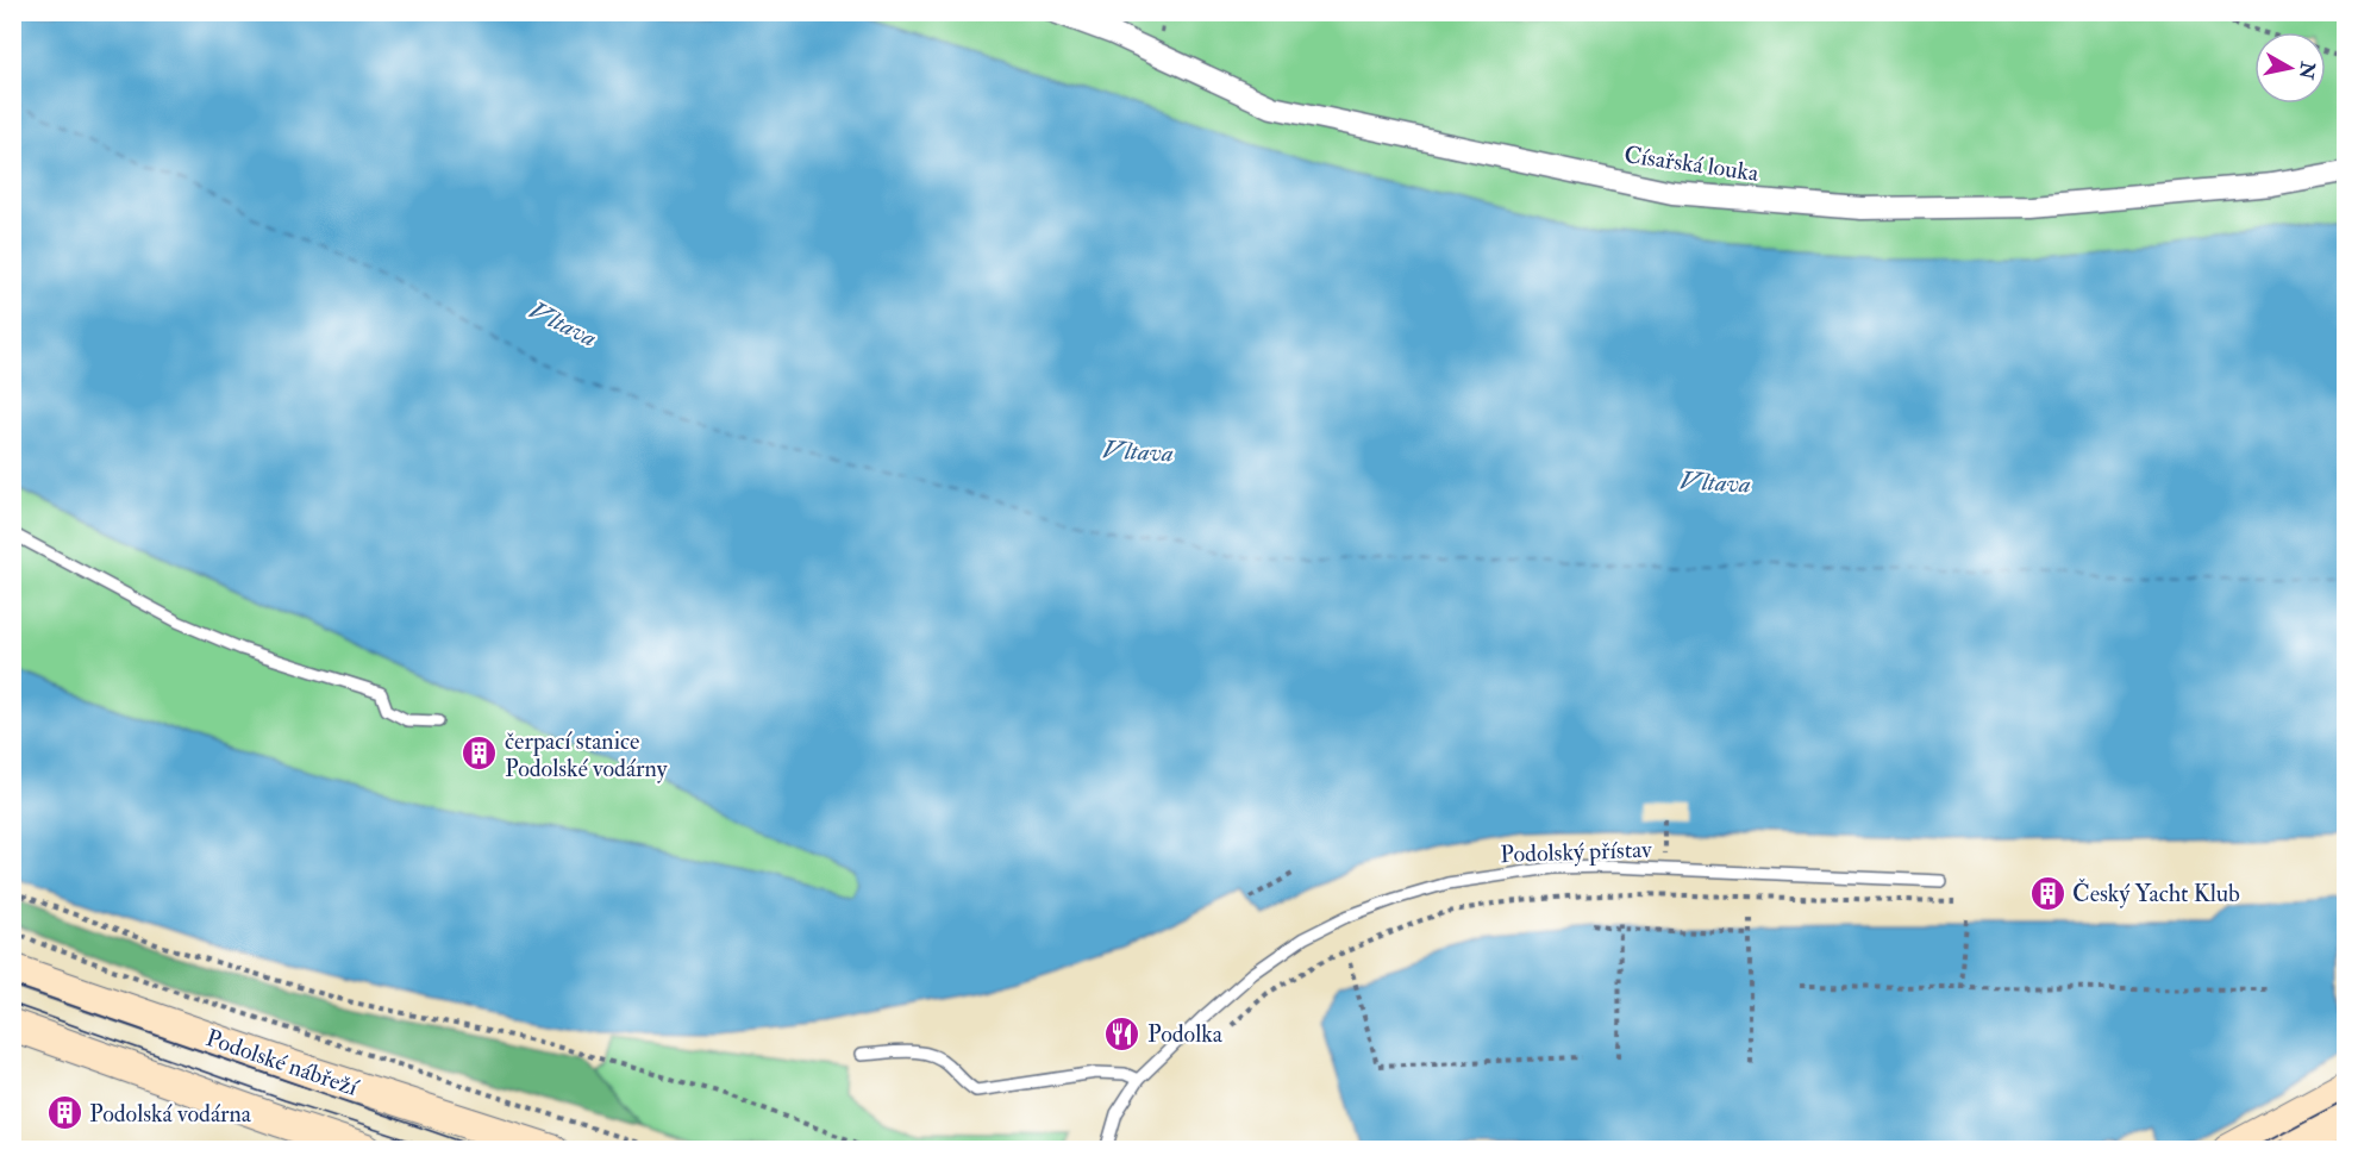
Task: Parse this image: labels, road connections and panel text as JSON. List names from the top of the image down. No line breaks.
{"streets":{"main road":["Podolské nábřeží"],"street":["Císařská louka"],"lane":["Podolský přístav"]},"water":["Vltava"],"places":{"building":["čerpací stanice Podolské vodárny","Český Yacht Klub","Podolská vodárna"],"restaurant":["Podolka"]},"north":"right"}
